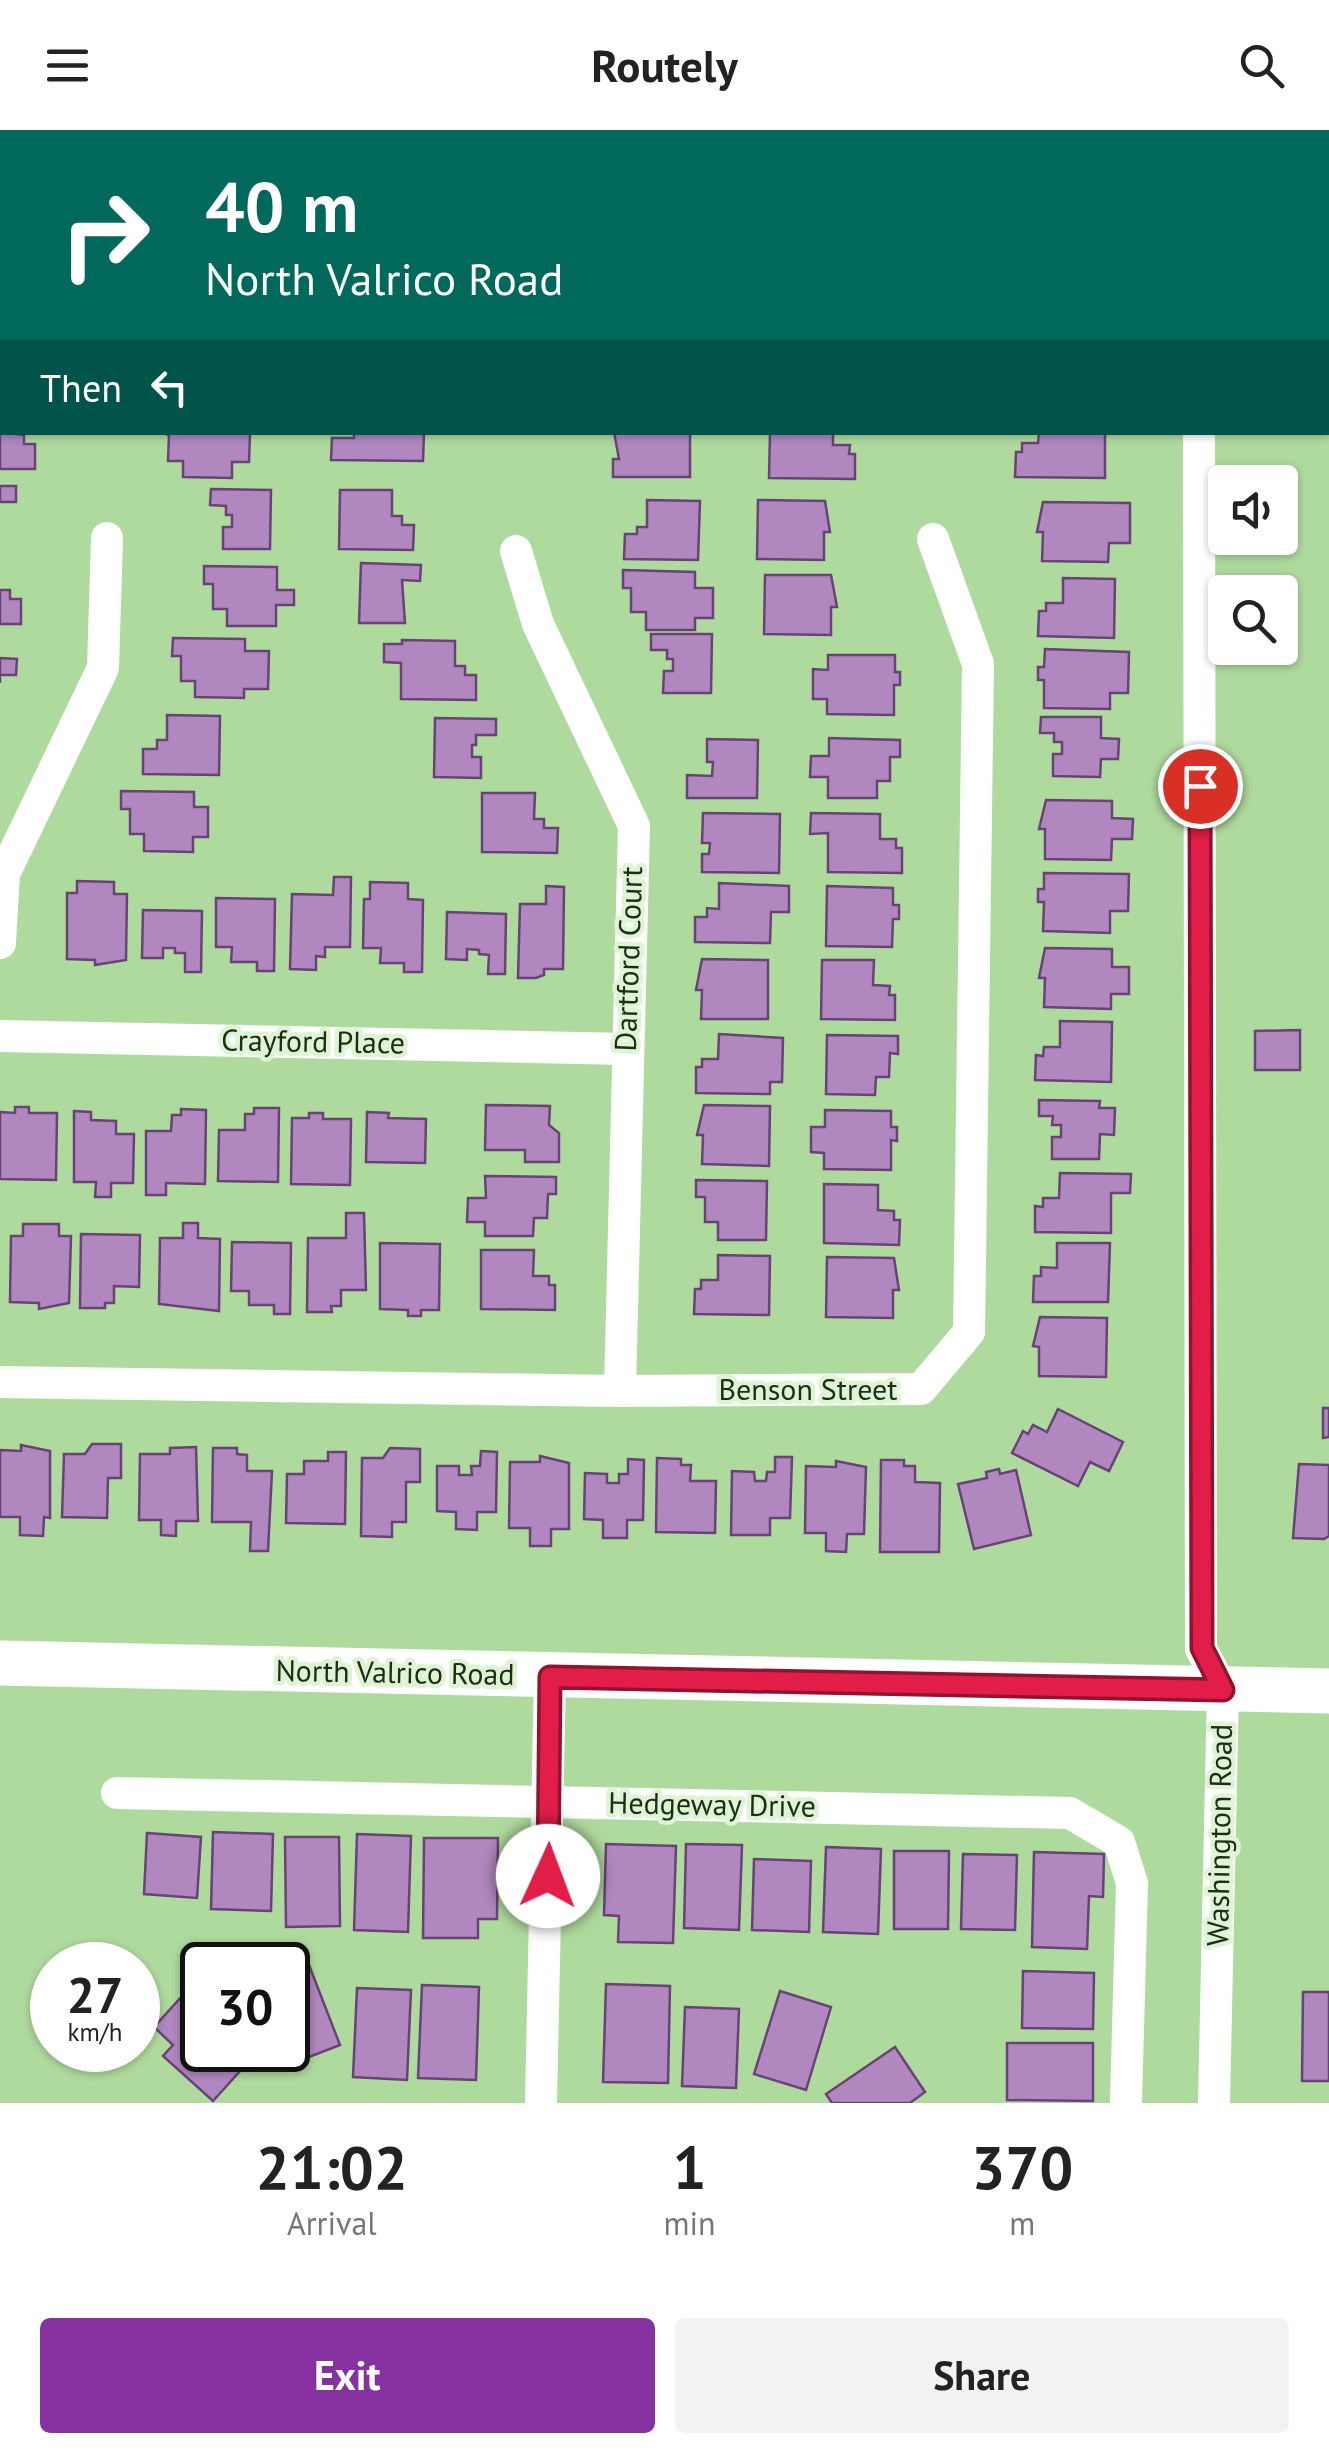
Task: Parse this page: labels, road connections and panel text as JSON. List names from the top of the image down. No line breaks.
{"streets":{"street":["Dartford Court","Crayford Place","Benson Street","North Valrico Road","Hedgeway Drive","Washington Road"]},"crossings":[["Dartford Court","Crayford Place"],["Dartford Court","Benson Street"],["North Valrico Road","Washington Road"]],"page":{"header":"Routely","turn":["40 m","North Valrico Road"],"then":"Then","speed":"27 km/h","limit":"30","eta":["21:02","Arrival","1","min","370","m"],"buttons":["Exit","Share"]}}
